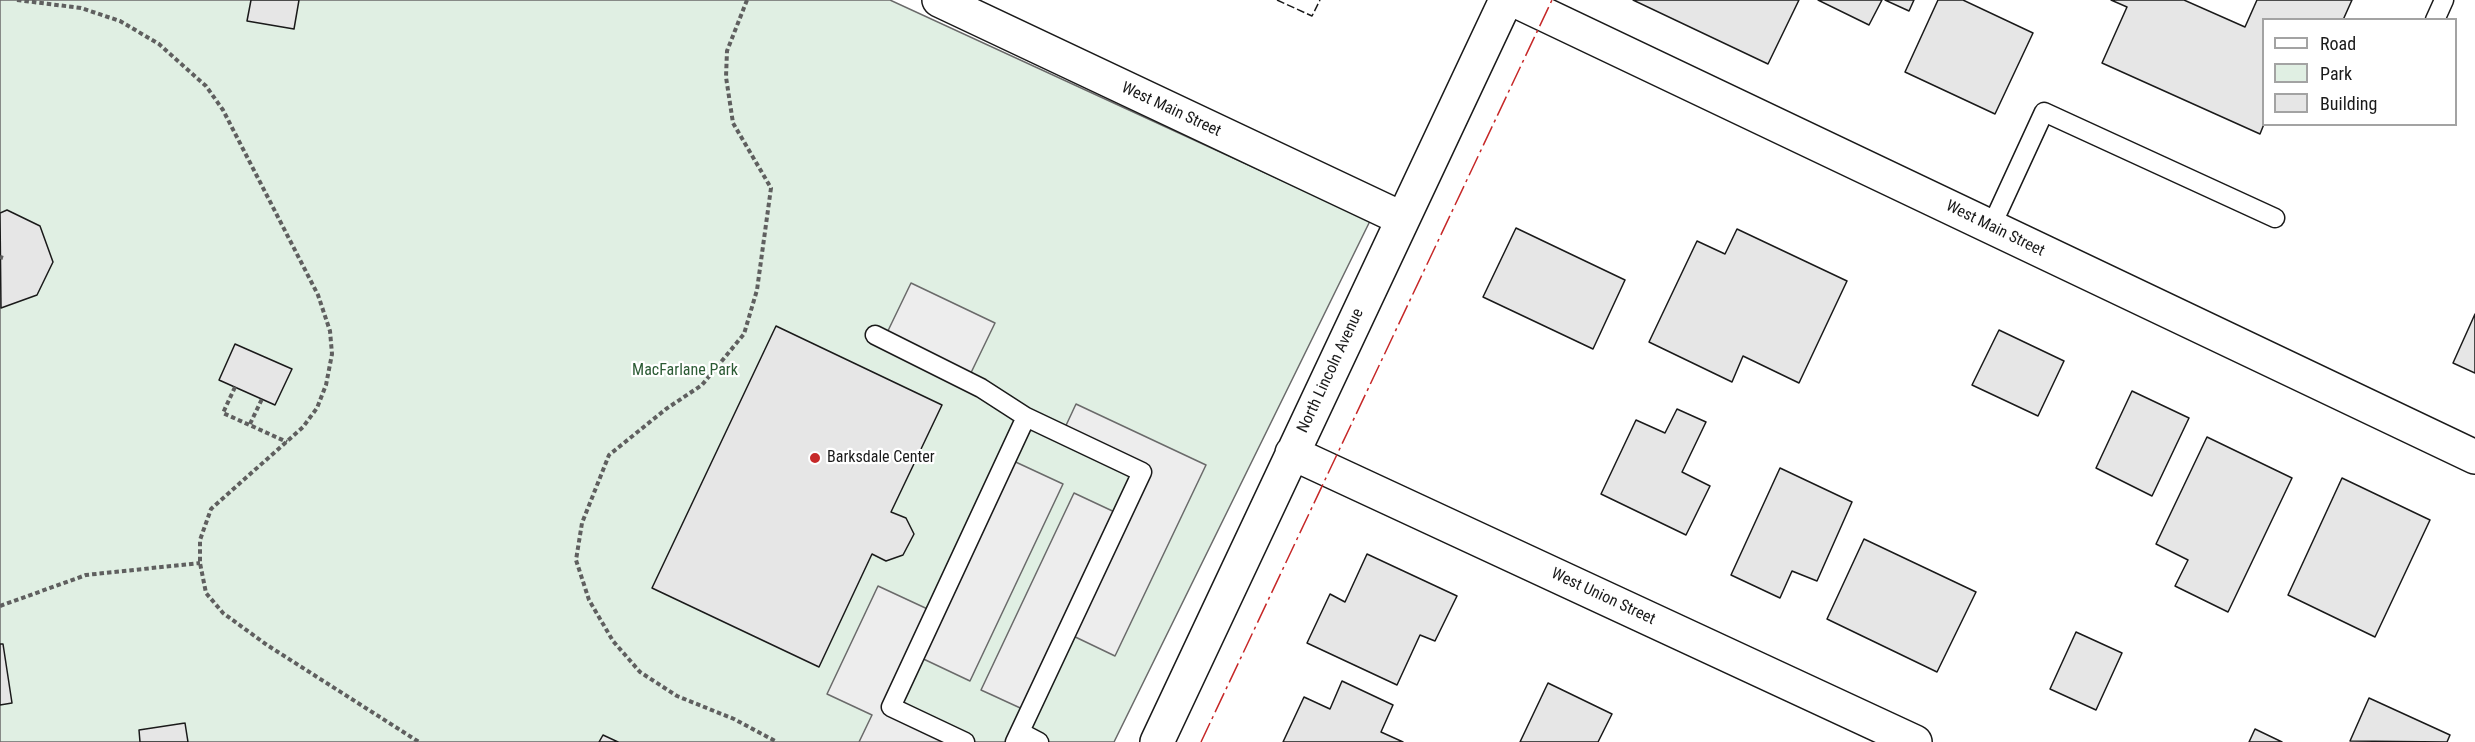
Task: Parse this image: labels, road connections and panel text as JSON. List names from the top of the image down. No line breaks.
{"streets":{"street":["West Main Street","North Lincoln Avenue","West Union Street"]},"crossings":[["West Main Street","North Lincoln Avenue"],["North Lincoln Avenue","West Union Street"]],"parks":["MacFarlane Park"],"places":["Barksdale Center"],"legend":["Road","Park","Building"]}
